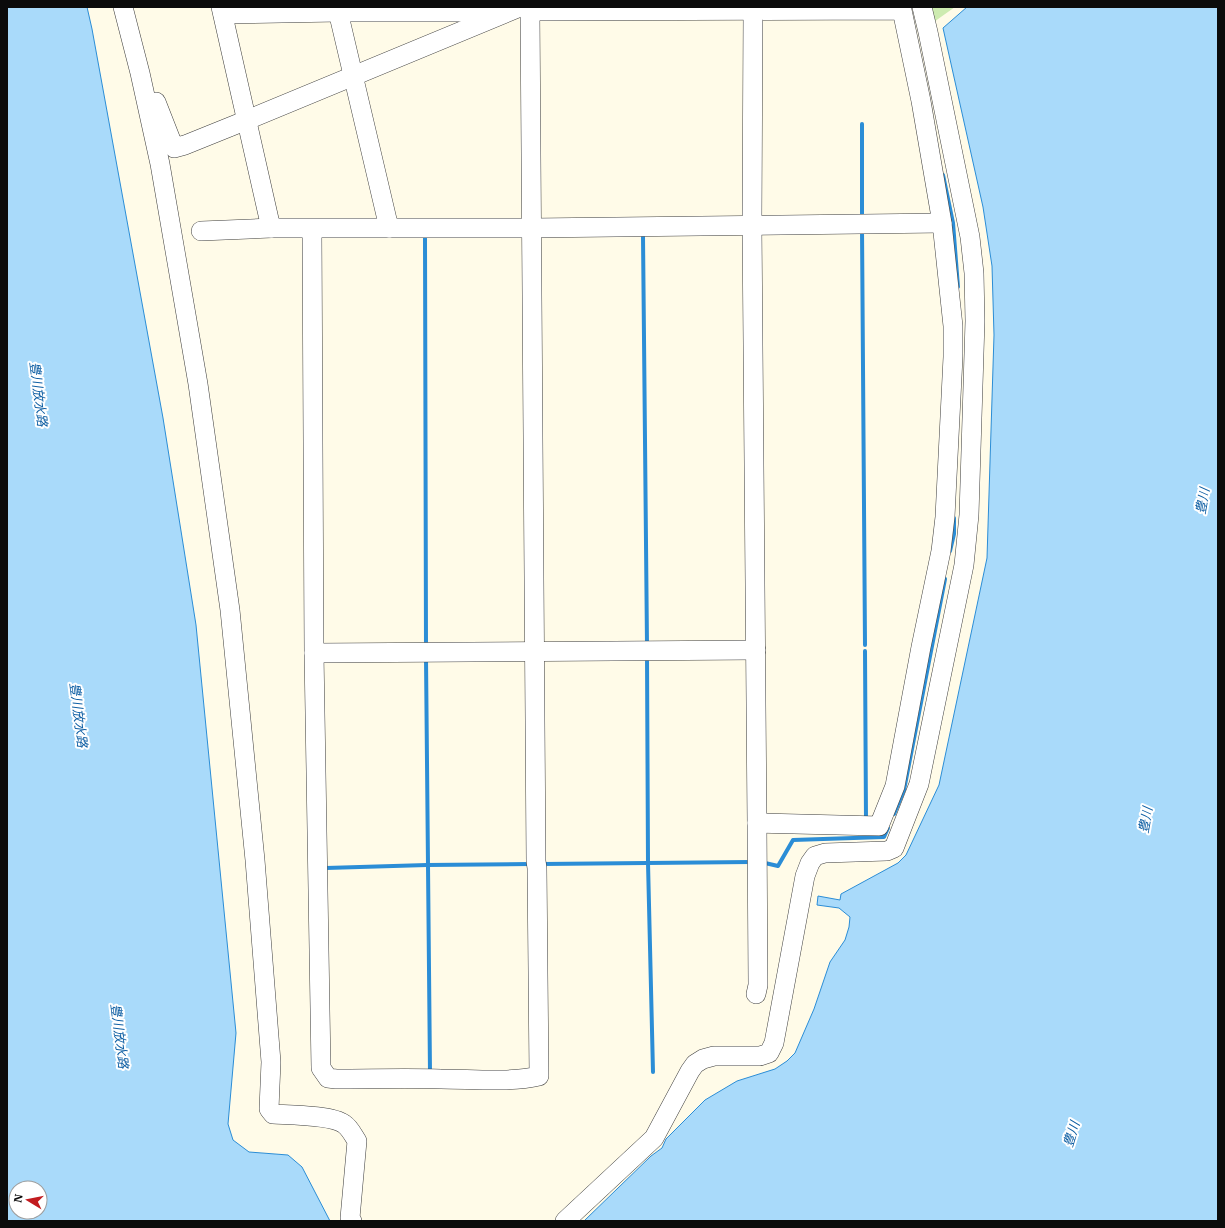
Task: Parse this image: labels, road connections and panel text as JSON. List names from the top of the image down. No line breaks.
{"water":["豊川放水路","豊川"],"north":"left"}
